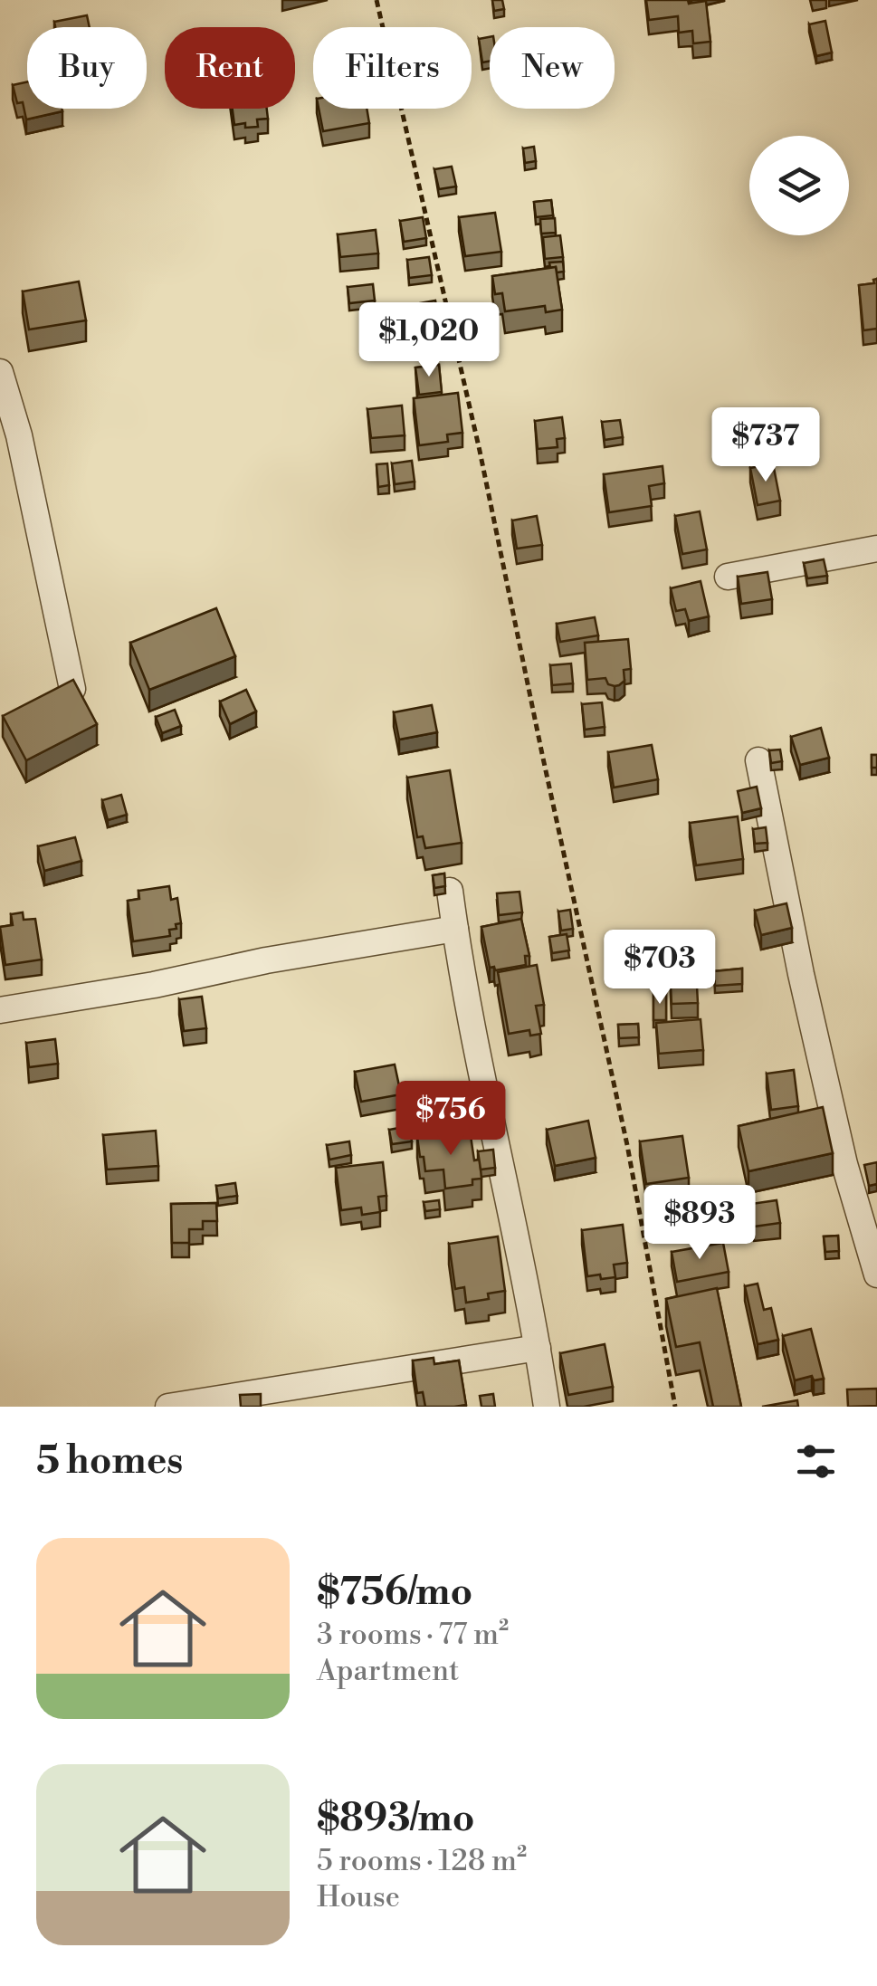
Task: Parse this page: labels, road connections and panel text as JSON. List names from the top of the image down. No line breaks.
{"page":{"chip":["Buy","Rent","Filters","New"],"price":["$1,020","$737","$703","$756","$893"],"heading":"5 homes","list":[{"name":"$756/mo","note":"3 rooms · 77 m² · Apartment"},{"name":"$893/mo","note":"5 rooms · 128 m² · House"}]}}
